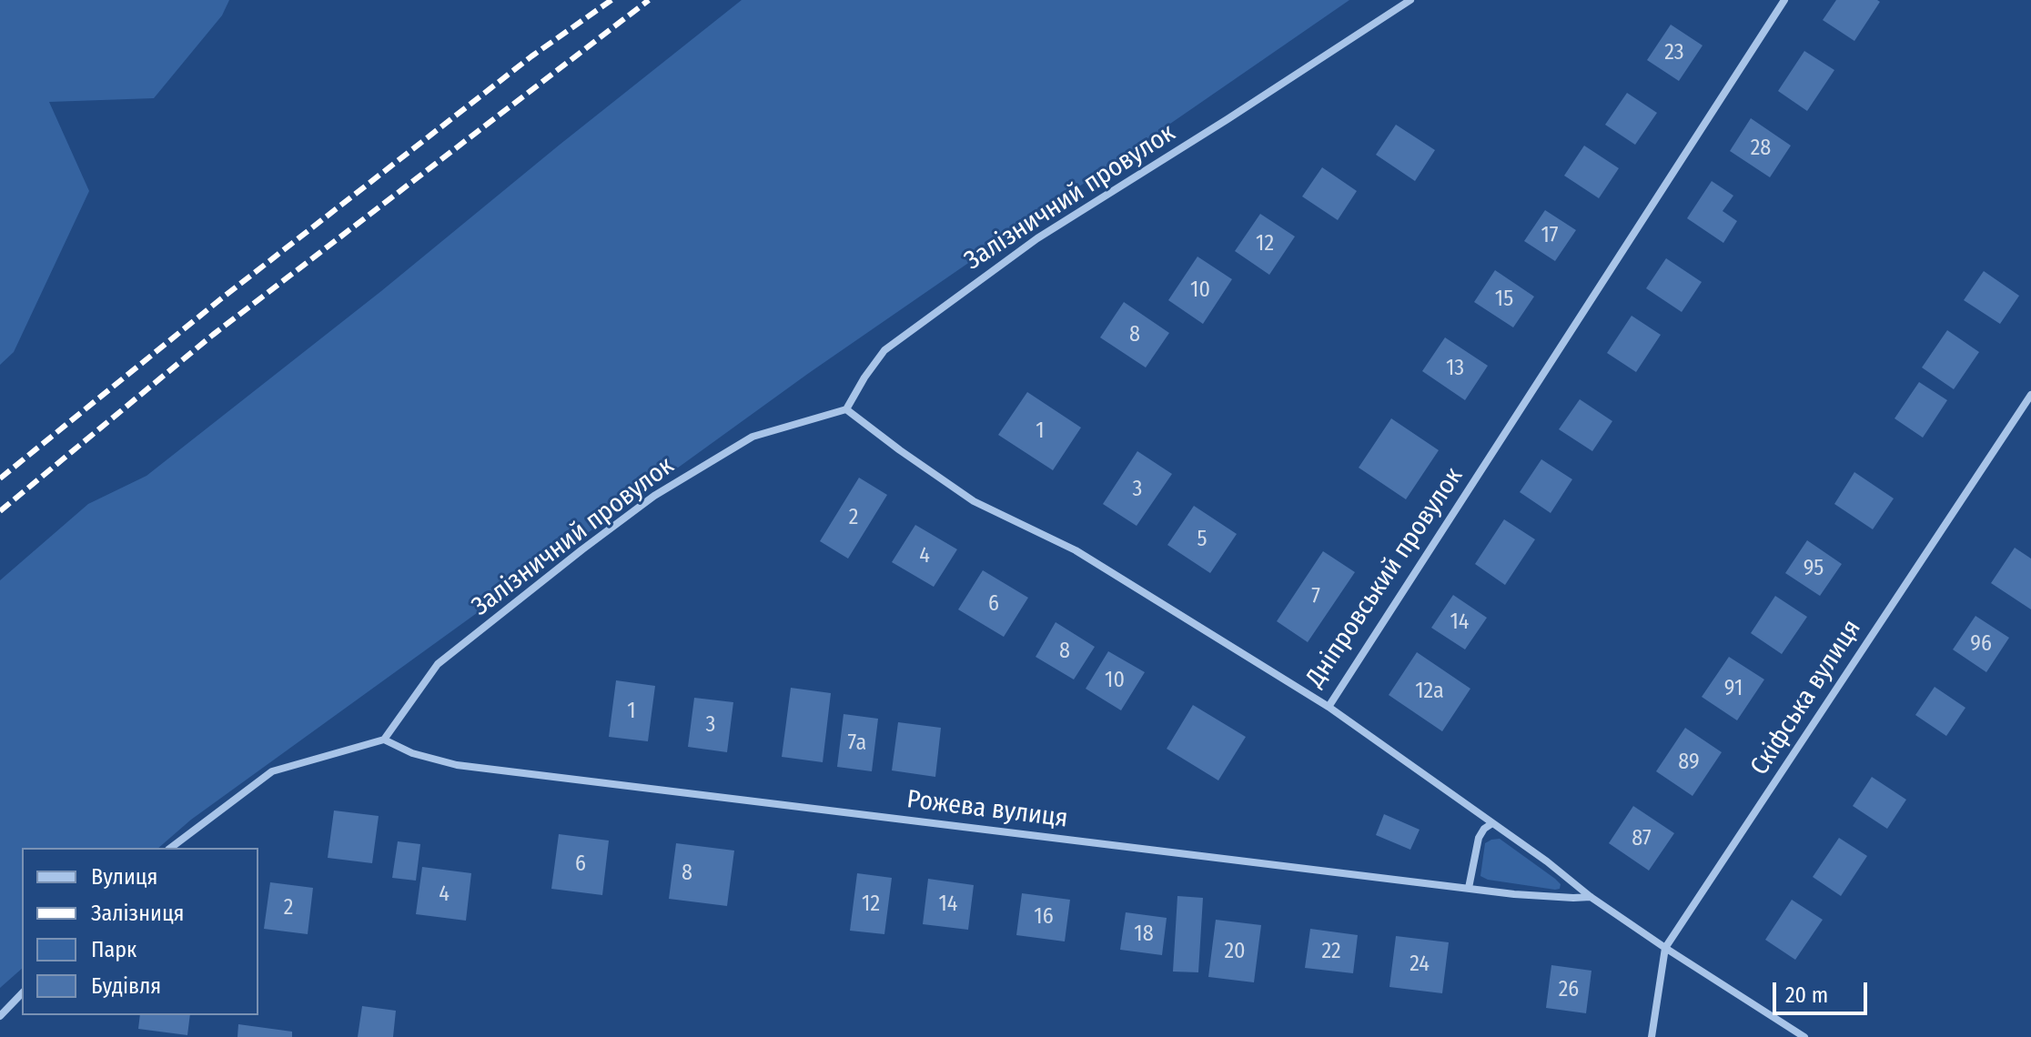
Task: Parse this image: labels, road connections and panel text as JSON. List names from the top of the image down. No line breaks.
{"streets":{"street":["Залізничний провулок","Дніпровський провулок","Скіфська вулиця","Рожева вулиця"]},"crossings":[["Залізничний провулок","Дніпровський провулок"],["Залізничний провулок","Рожева вулиця"]],"house_numbers":["23","28","17","12","10","15","8","13","1","3","2","5","4","95","7","6","14","96","8","10","91","12а","1","3","7а","89","87","6","8","4","12","14","2","16","18","20","22","24","26"],"legend":["Вулиця","Залізниця","Парк","Будівля"],"scale_bar":"20 m"}
